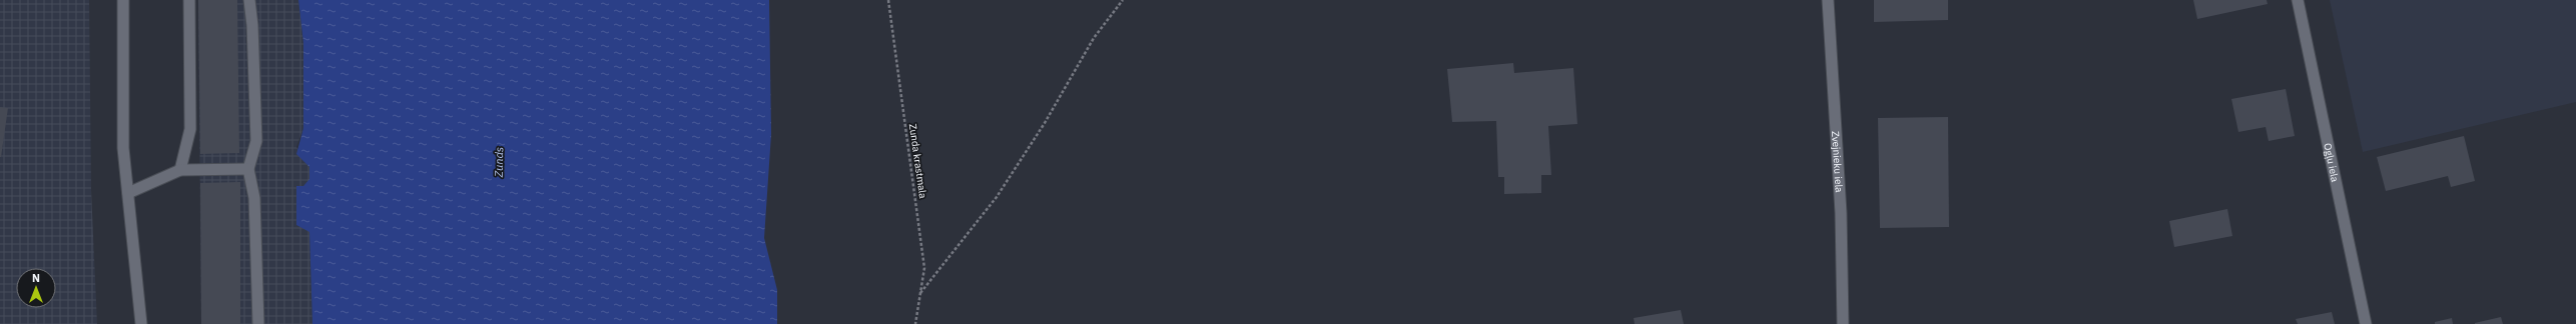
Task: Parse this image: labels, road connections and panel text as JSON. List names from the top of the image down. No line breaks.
{"streets":{"street":["Zvejnieku iela","Ogļu iela"],"path":["Zunda krastmala"]},"water":["Zunds"],"north":"top"}
